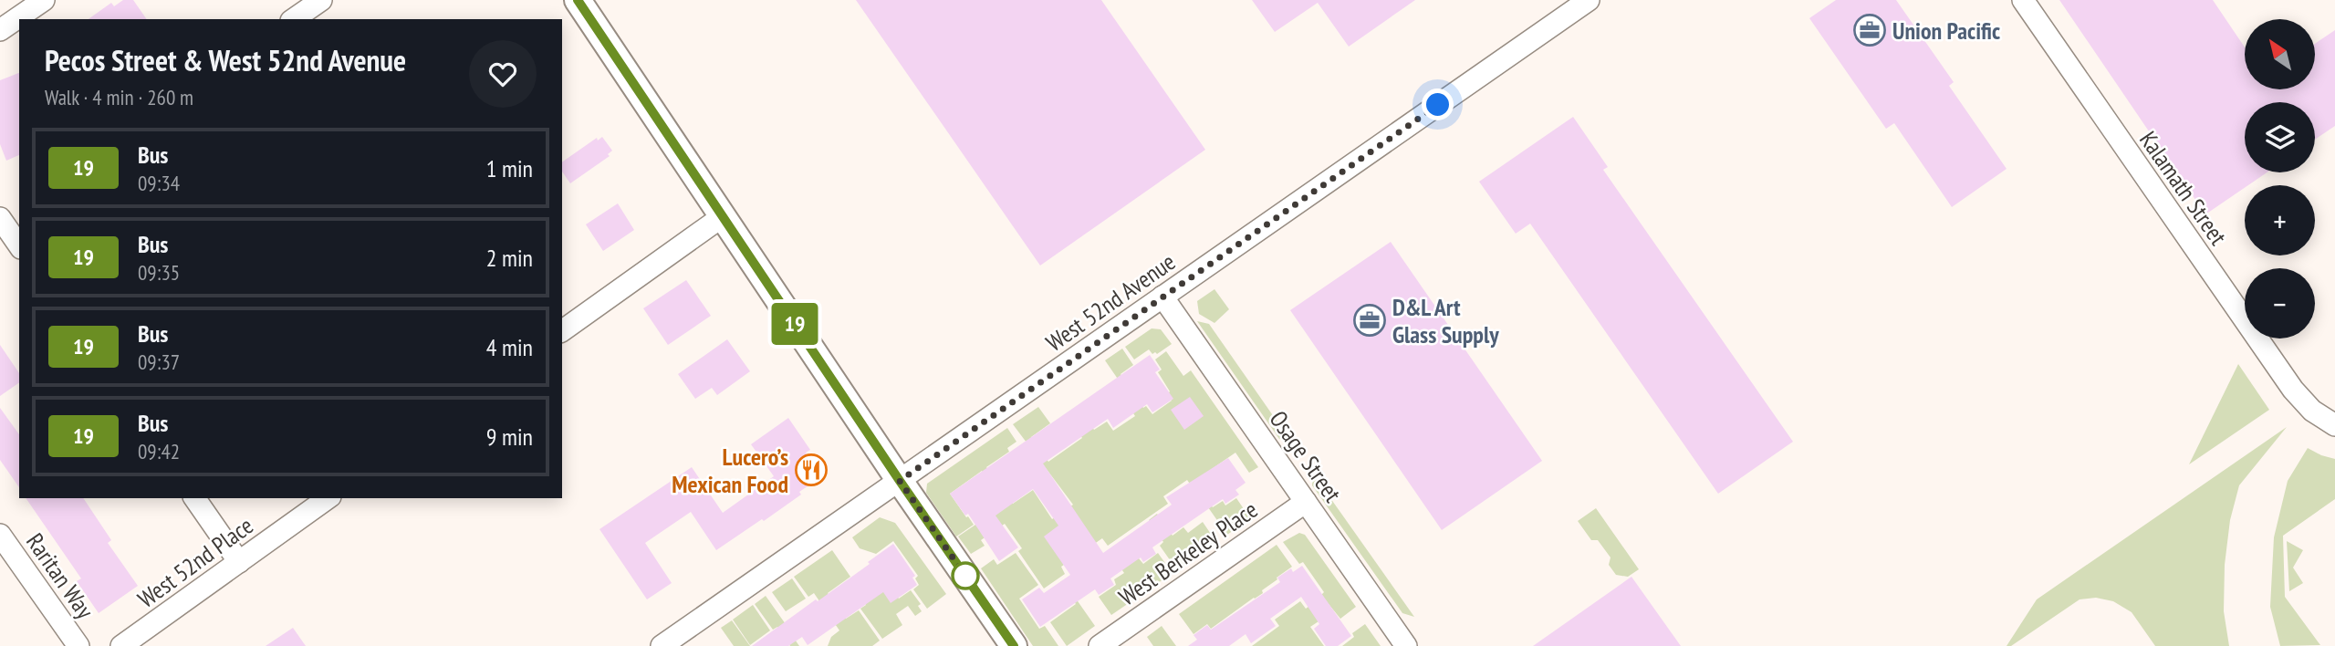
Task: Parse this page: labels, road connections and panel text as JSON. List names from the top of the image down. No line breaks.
{"streets":{"street":["Kalamath Street","West 52nd Avenue","Osage Street","West Berkeley Place","West 52nd Place","Raritan Way"]},"crossings":[["West 52nd Avenue","Osage Street"],["Osage Street","West Berkeley Place"]],"places":{"office":["Union Pacific","D&L Art Glass Supply"],"restaurant":["Lucero’s Mexican Food"]},"lines":["bus line 19"],"north":"top left","page":{"on_map":"19","map_buttons":["+","−"],"heading":["Pecos Street & West 52nd Avenue","Walk · 4 min · 260 m"],"list":[{"mark":"19","name":"Bus","note":"09:34","value":"1 min"},{"mark":"19","name":"Bus","note":"09:35","value":"2 min"},{"mark":"19","name":"Bus","note":"09:37","value":"4 min"},{"mark":"19","name":"Bus","note":"09:42","value":"9 min"}]}}
